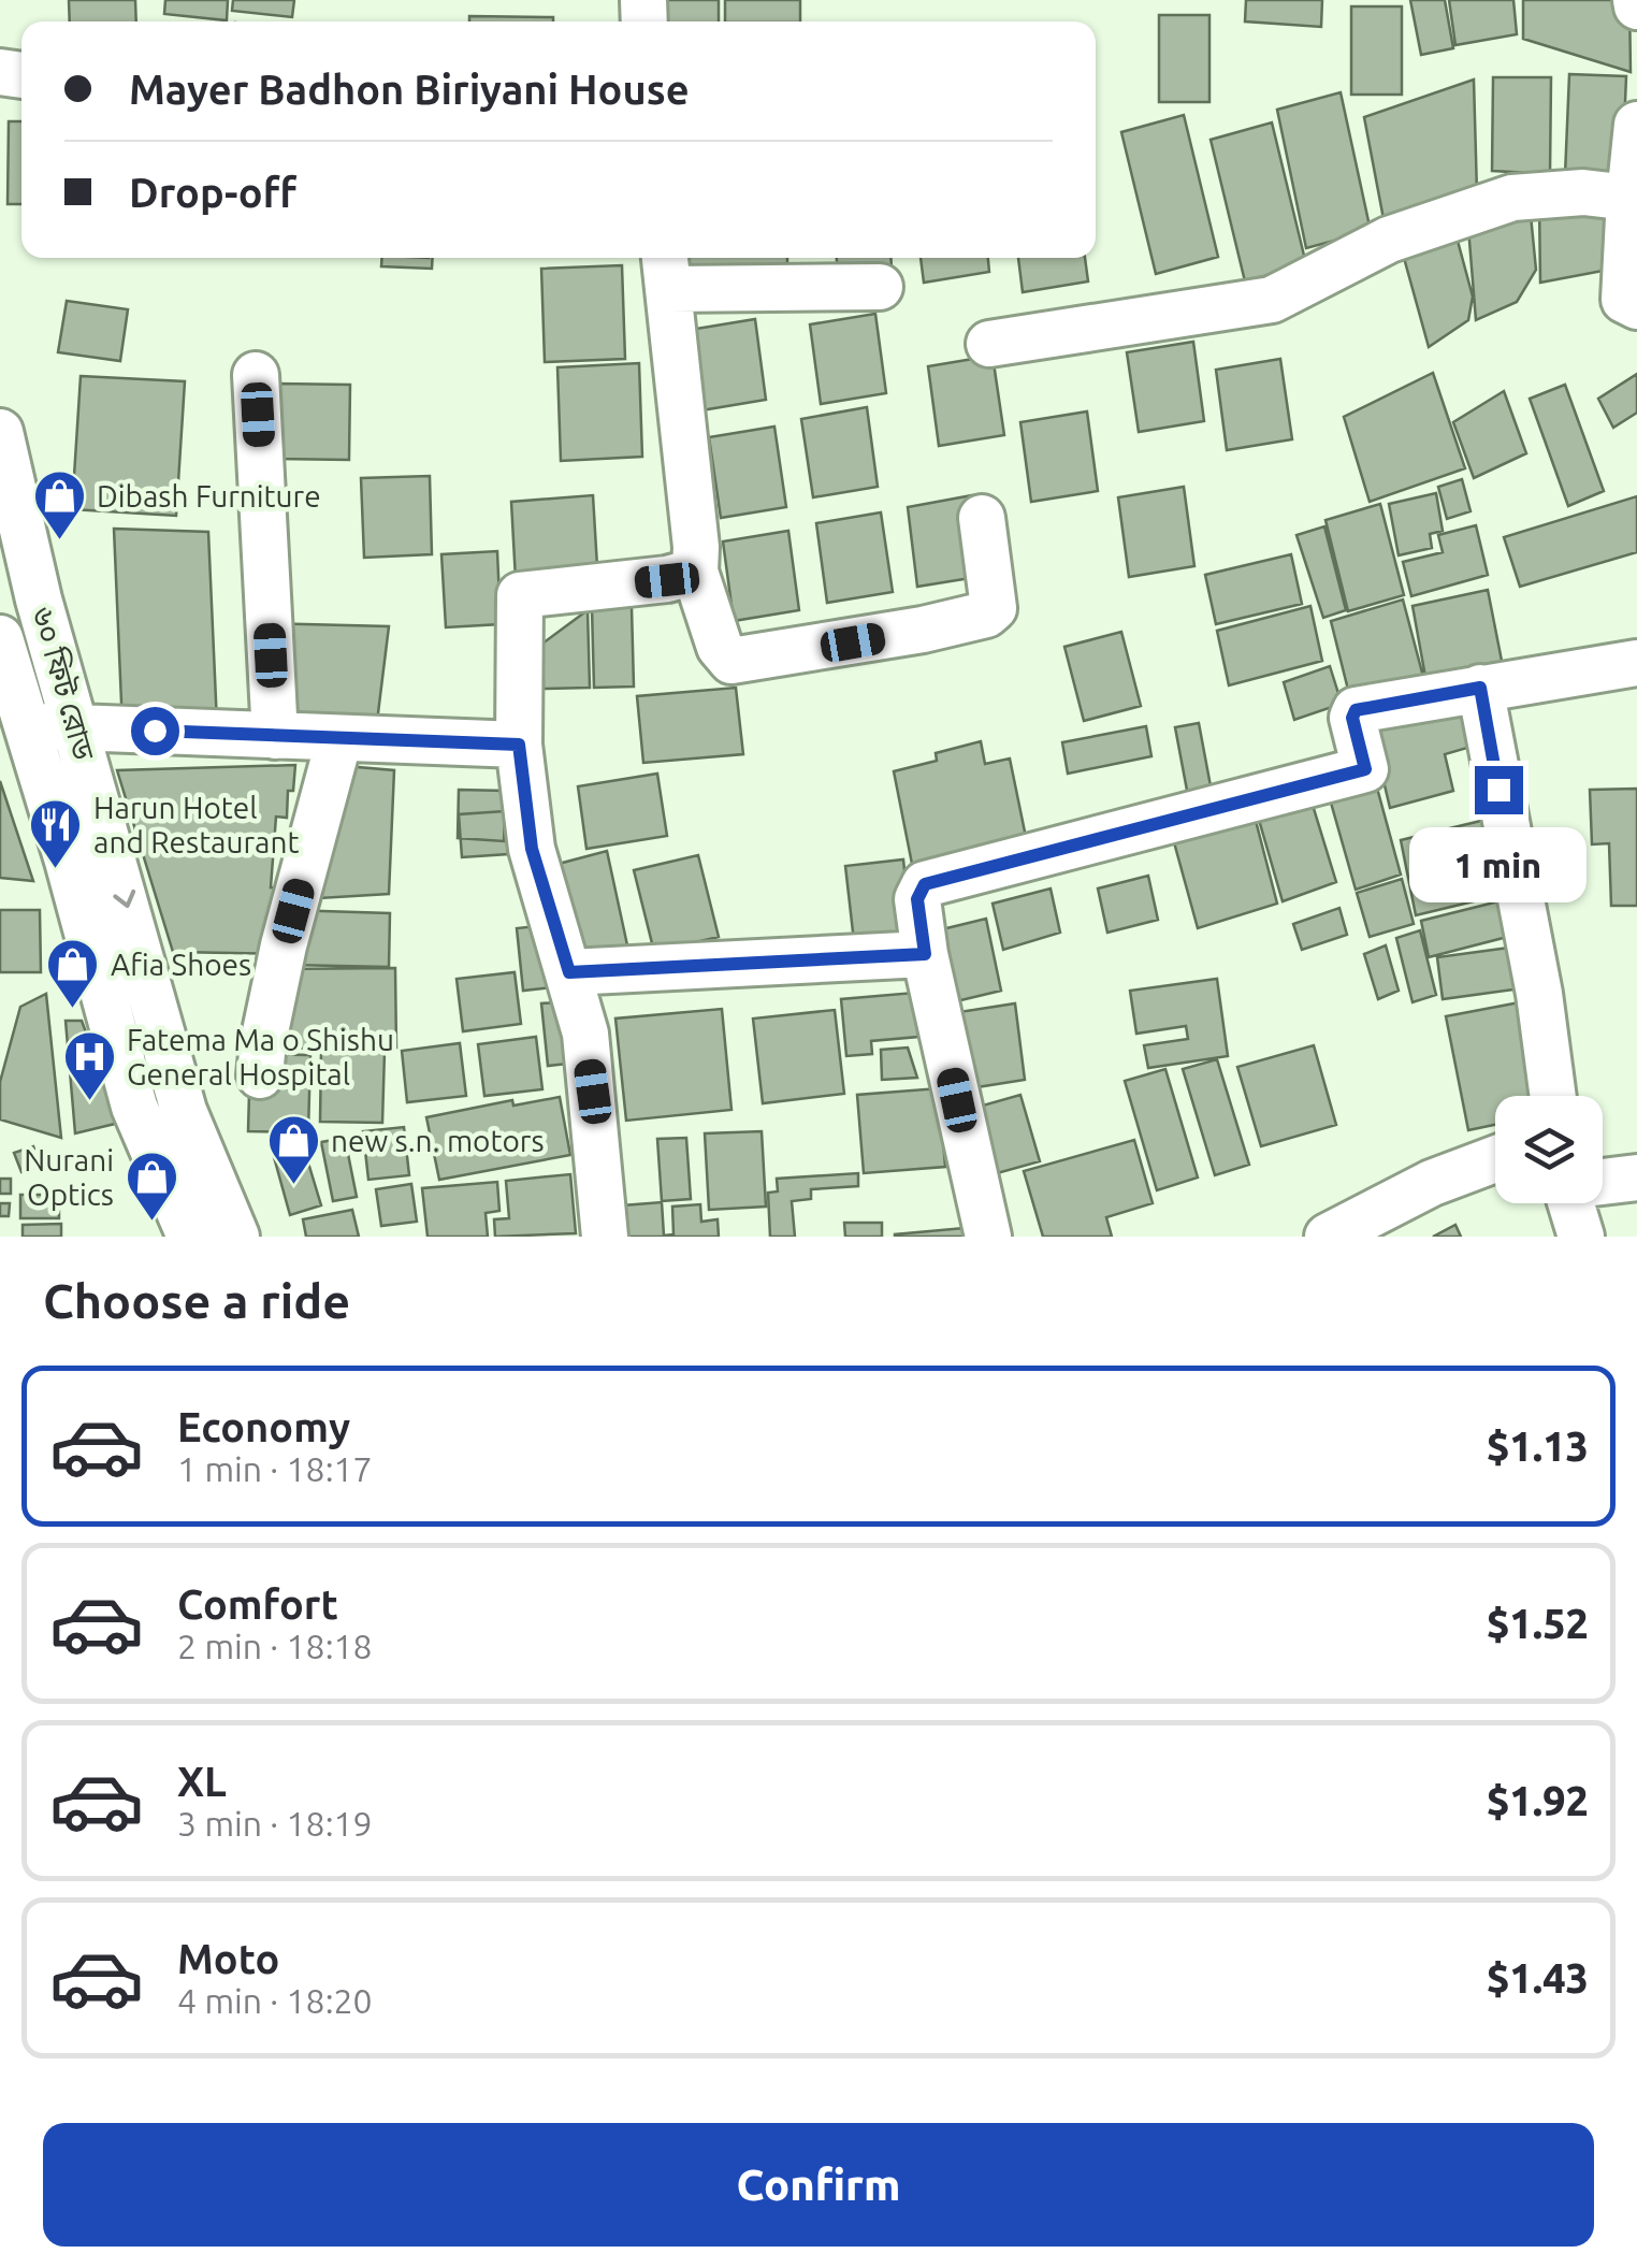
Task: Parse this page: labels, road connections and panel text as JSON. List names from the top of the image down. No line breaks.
{"streets":{"street":["৬০ ফিট রোড"]},"places":{"shop":["Dibash Furniture","Afia Shoes","new s.n. motors","Nurani Optics"],"restaurant":["Harun Hotel and Restaurant"],"hospital":["Fatema Ma o Shishu General Hospital"]},"page":{"banner":["Mayer Badhon Biriyani House","Drop-off"],"bubble":"1 min","heading":"Choose a ride","list":[{"name":"Economy","note":"1 min · 18:17","value":"$1.13"},{"name":"Comfort","note":"2 min · 18:18","value":"$1.52"},{"name":"XL","note":"3 min · 18:19","value":"$1.92"},{"name":"Moto","note":"4 min · 18:20","value":"$1.43"}],"buttons":"Confirm"}}
